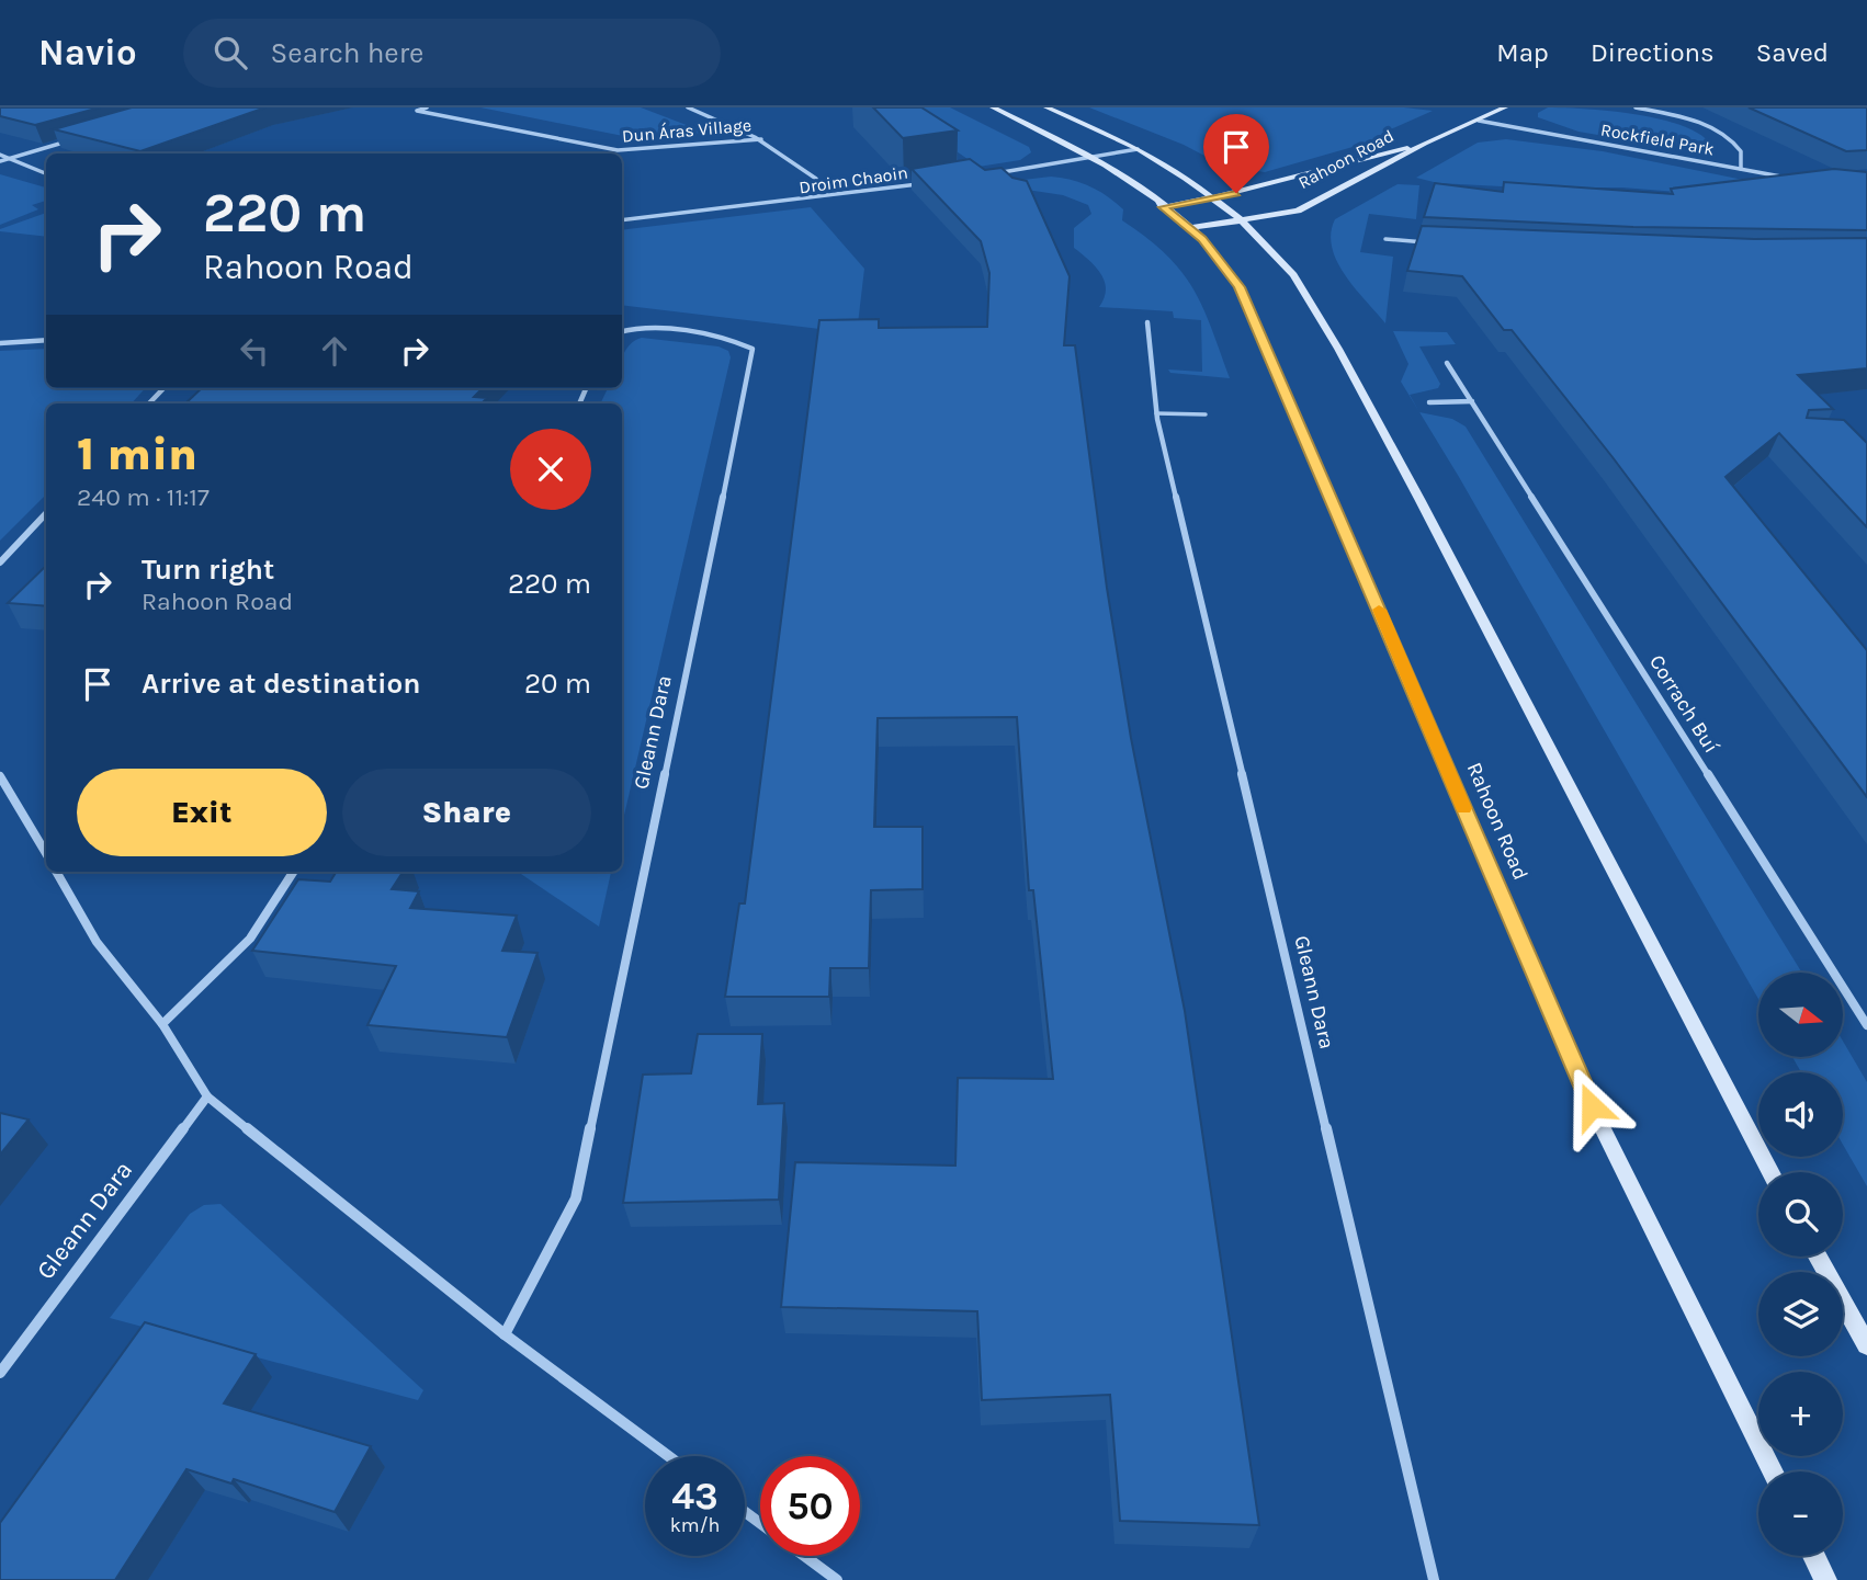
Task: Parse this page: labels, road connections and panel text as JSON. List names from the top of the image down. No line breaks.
{"streets":{"main road":["Rahoon Road"],"street":["Dun Áras Village","Rockfield Park","Droim Chaoin","Corrach Buí","Gleann Dara"]},"crossings":[["Rockfield Park","Rahoon Road"]],"north":"right","page":{"header":"Navio","search":"Search here","nav":["Map","Directions","Saved"],"turn":["220 m","Rahoon Road"],"heading":["1 min","240 m · 11:17"],"list":[{"name":"Turn right","note":"Rahoon Road","value":"220 m"},{"name":"Arrive at destination","value":"20 m"}],"buttons":["Exit","Share"],"map_buttons":["+","−"],"speed":"43 km/h","limit":"50"}}
